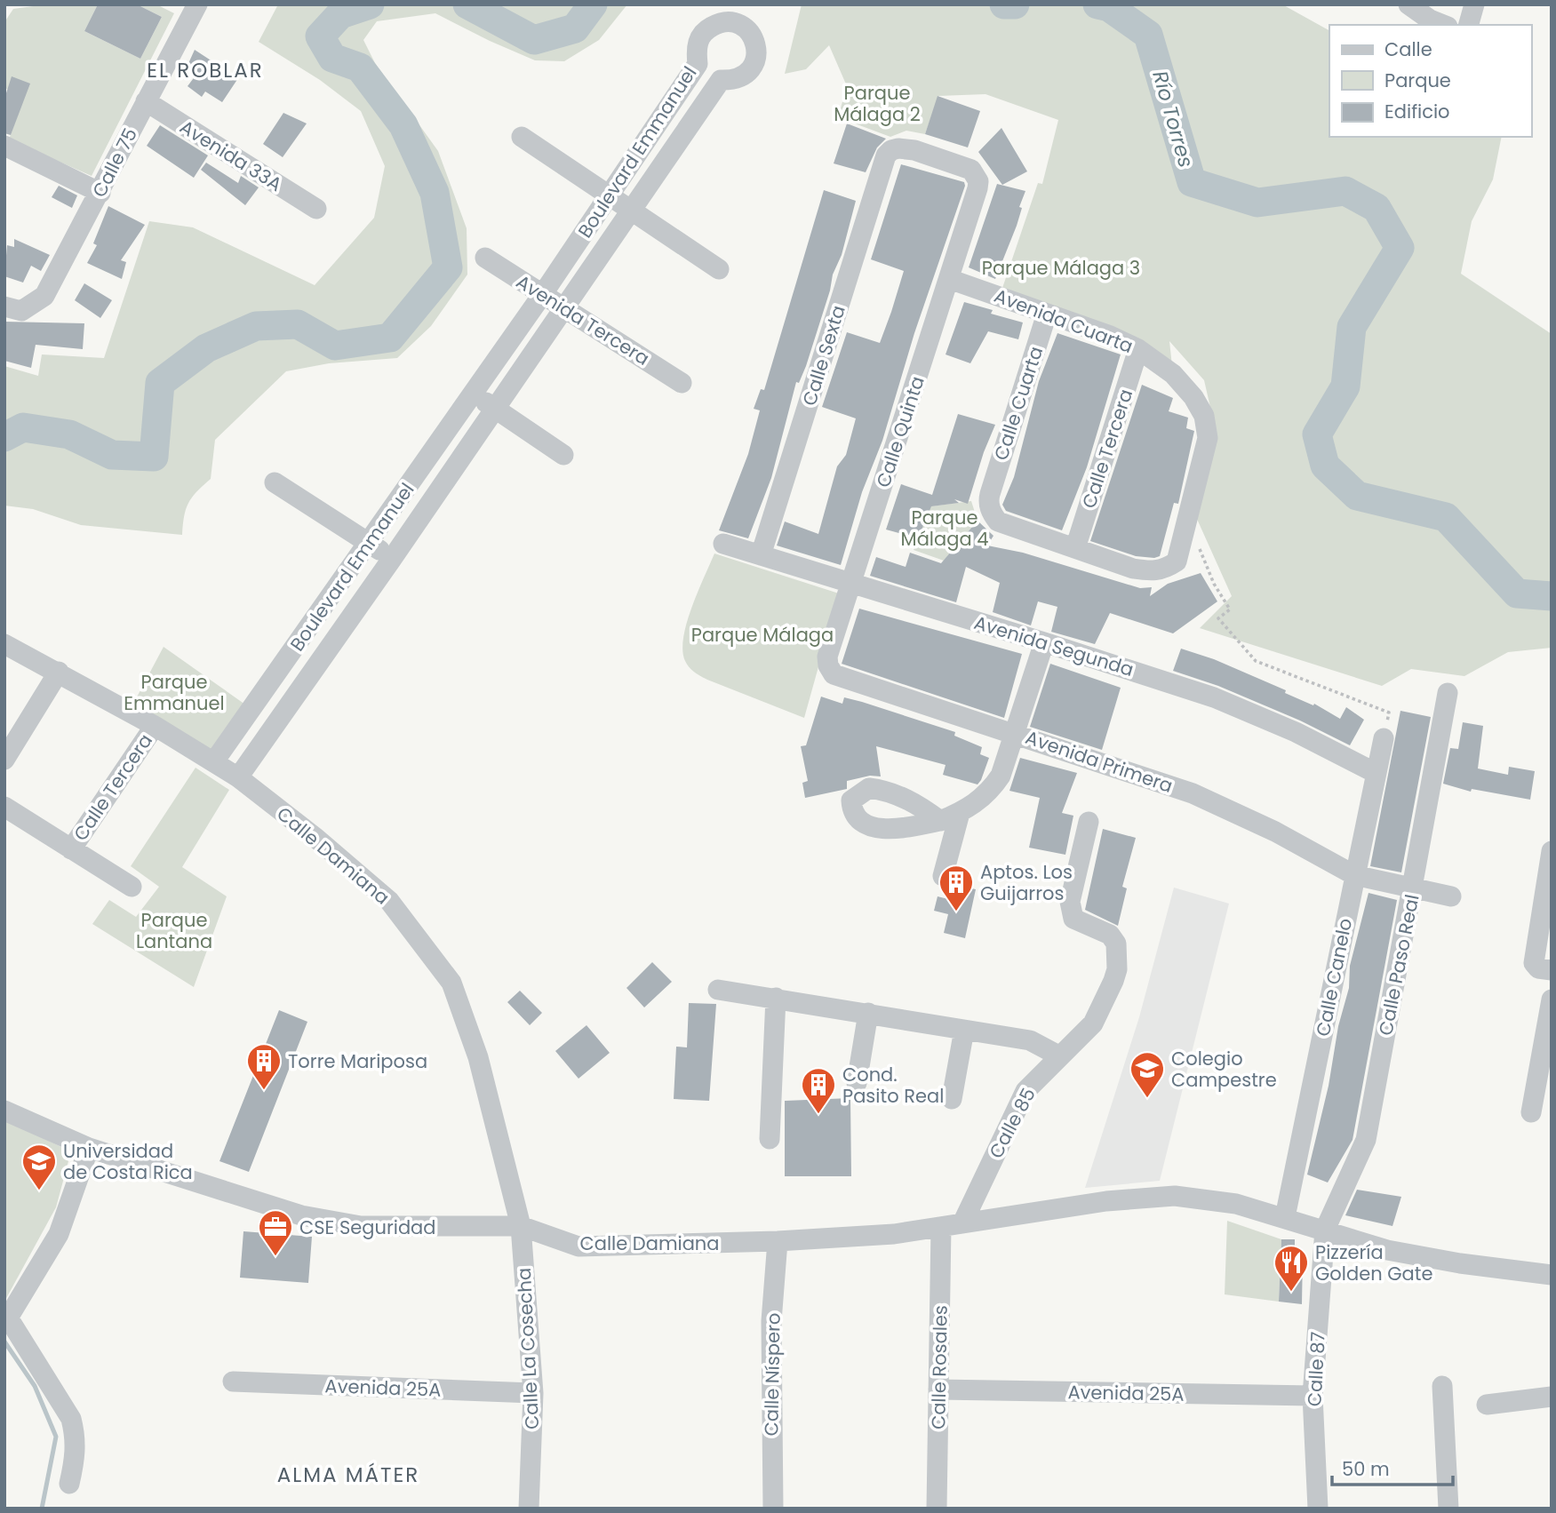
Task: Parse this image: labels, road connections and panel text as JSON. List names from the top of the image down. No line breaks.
{"streets":{"street":["Boulevard Emmanuel","Avenida 33A","Calle 75","Avenida Tercera","Avenida Cuarta","Calle Sexta","Calle Cuarta","Calle Quinta","Calle Tercera","Avenida Segunda","Avenida Primera","Calle Damiana","Calle Paso Real","Calle Canelo","Calle 85","Calle La Cosecha","Calle Rosales","Calle 87","Calle Níspero","Avenida 25A"]},"crossings":[["Boulevard Emmanuel","Avenida Tercera"],["Boulevard Emmanuel","Calle Damiana"],["Avenida 33A","Calle 75"],["Avenida Cuarta","Calle Cuarta"],["Avenida Cuarta","Calle Quinta"],["Avenida Cuarta","Calle Tercera"],["Calle Sexta","Calle Quinta"],["Calle Sexta","Avenida Segunda"],["Calle Cuarta","Calle Tercera"],["Calle Quinta","Avenida Segunda"],["Calle Quinta","Avenida Primera"],["Calle Tercera","Calle Damiana"],["Avenida Segunda","Calle Canelo"],["Avenida Primera","Calle Paso Real"],["Avenida Primera","Calle Canelo"],["Calle Damiana","Calle Paso Real"],["Calle Damiana","Calle Canelo"],["Calle Damiana","Calle 85"],["Calle Damiana","Calle La Cosecha"],["Calle Damiana","Calle Rosales"],["Calle Damiana","Calle 87"],["Calle Damiana","Calle Níspero"],["Calle Paso Real","Calle 87"],["Calle La Cosecha","Avenida 25A"],["Calle Rosales","Avenida 25A"],["Calle 87","Avenida 25A"]],"districts":["EL ROBLAR","ALMA MÁTER"],"water":["Río Torres"],"parks":["Parque Málaga 2","Parque Málaga 3","Parque Málaga 4","Parque Málaga","Parque Emmanuel","Parque Lantana"],"places":{"building":["Aptos. Los Guijarros","Torre Mariposa","Cond. Pasito Real"],"school or university":["Colegio Campestre","Universidad de Costa Rica"],"office":["CSE Seguridad"],"restaurant":["Pizzería Golden Gate"]},"legend":["Calle","Parque","Edificio"],"scale_bar":"50 m"}
